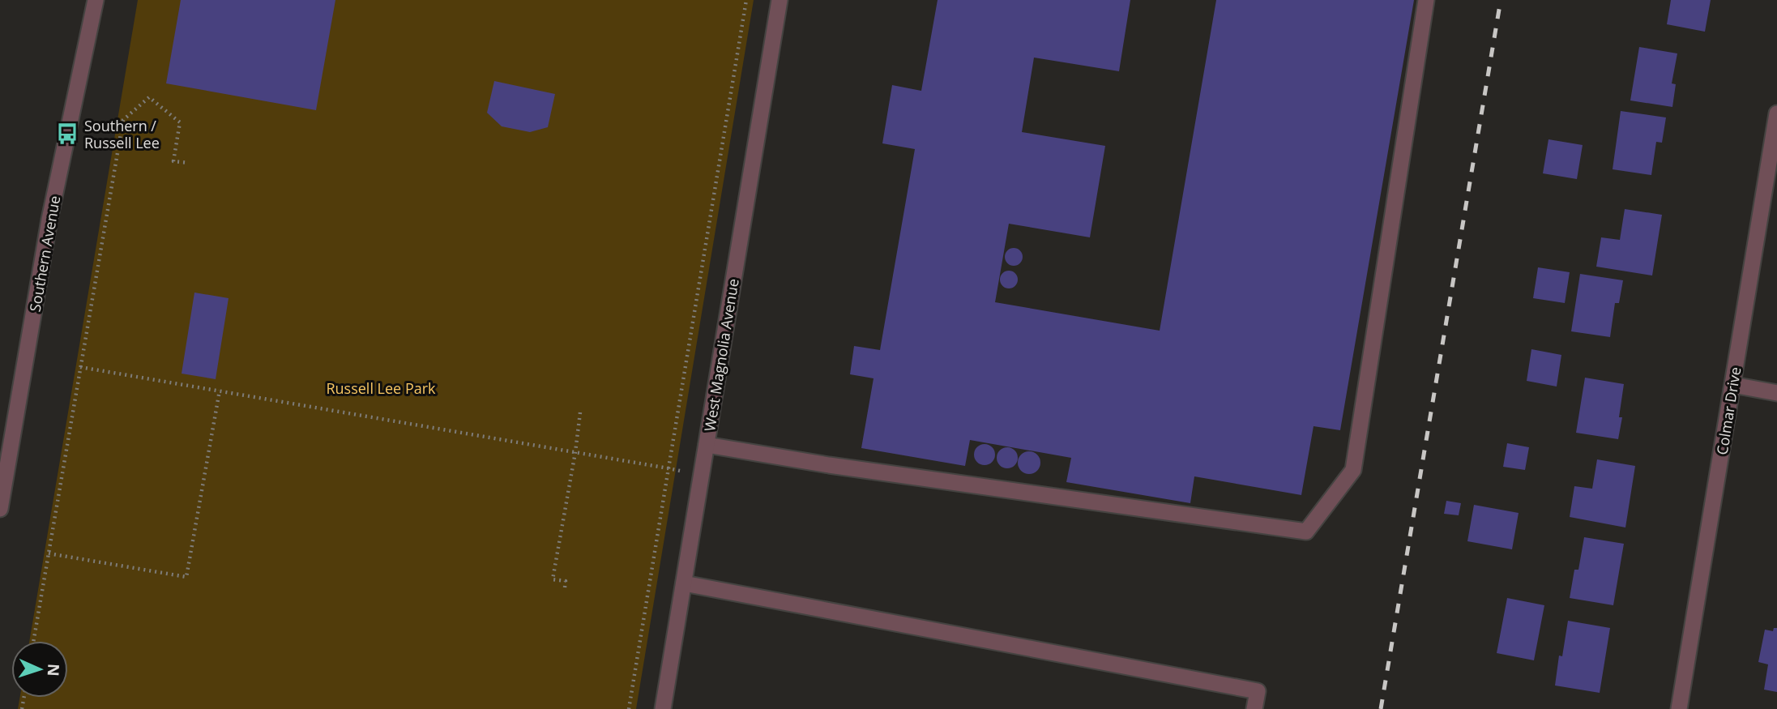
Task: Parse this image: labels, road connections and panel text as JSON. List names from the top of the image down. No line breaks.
{"streets":{"street":["Southern Avenue","West Magnolia Avenue","Colmar Drive"]},"parks":["Russell Lee Park"],"places":{"bus stop":["Southern / Russell Lee"]},"north":"right"}
